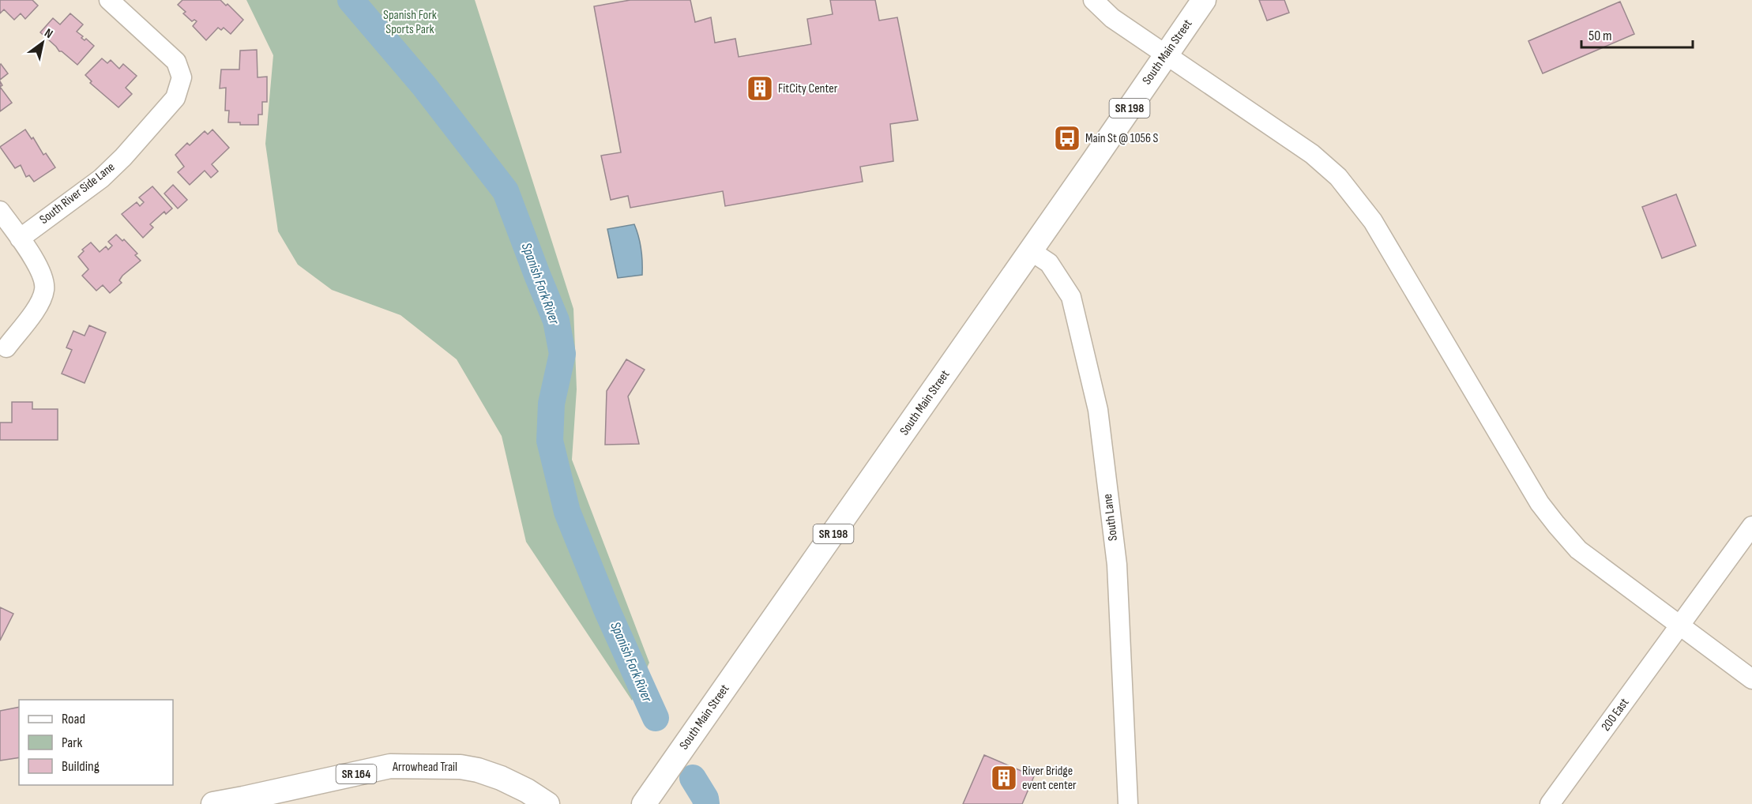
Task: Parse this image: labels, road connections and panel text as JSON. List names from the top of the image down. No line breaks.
{"streets":{"main road":["South Main Street","SR 198","Arrowhead Trail","SR 164"],"street":["South River Side Lane","South Lane","200 East"]},"crossings":[["South Main Street","South Lane"]],"water":["Spanish Fork River"],"parks":["Spanish Fork Sports Park"],"places":{"building":["FitCity Center","River Bridge event center"],"bus stop":["Main St @ 1056 S"]},"legend":["Road","Park","Building"],"scale_bar":"50 m","north":"top right"}
